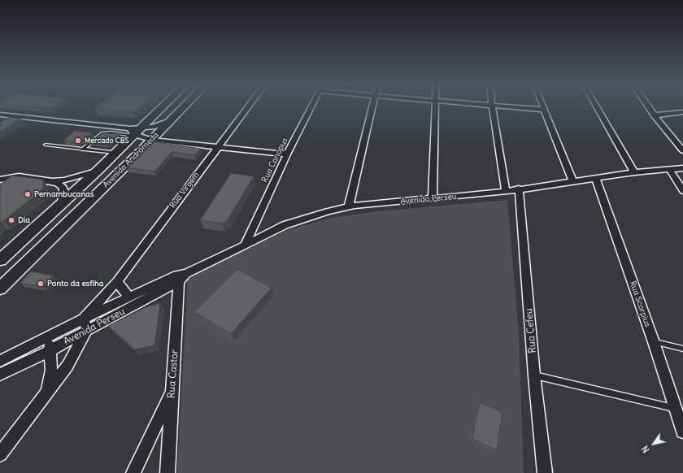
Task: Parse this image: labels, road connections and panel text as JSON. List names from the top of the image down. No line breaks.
{"streets":{"main road":["Avenida Andrômeda"],"street":["Rua Canopus","Rua Virgem","Avenida Perseu","Rua Scorpius","Rua Cefeu","Rua Castor"]},"crossings":[["Rua Canopus","Avenida Perseu"],["Rua Virgem","Avenida Perseu"],["Avenida Perseu","Rua Scorpius"],["Avenida Perseu","Rua Cefeu"],["Avenida Perseu","Rua Castor"]],"places":["Mercado CBS","Pernambucanas","Dia","Ponto da esfiha"],"north":"bottom left"}
